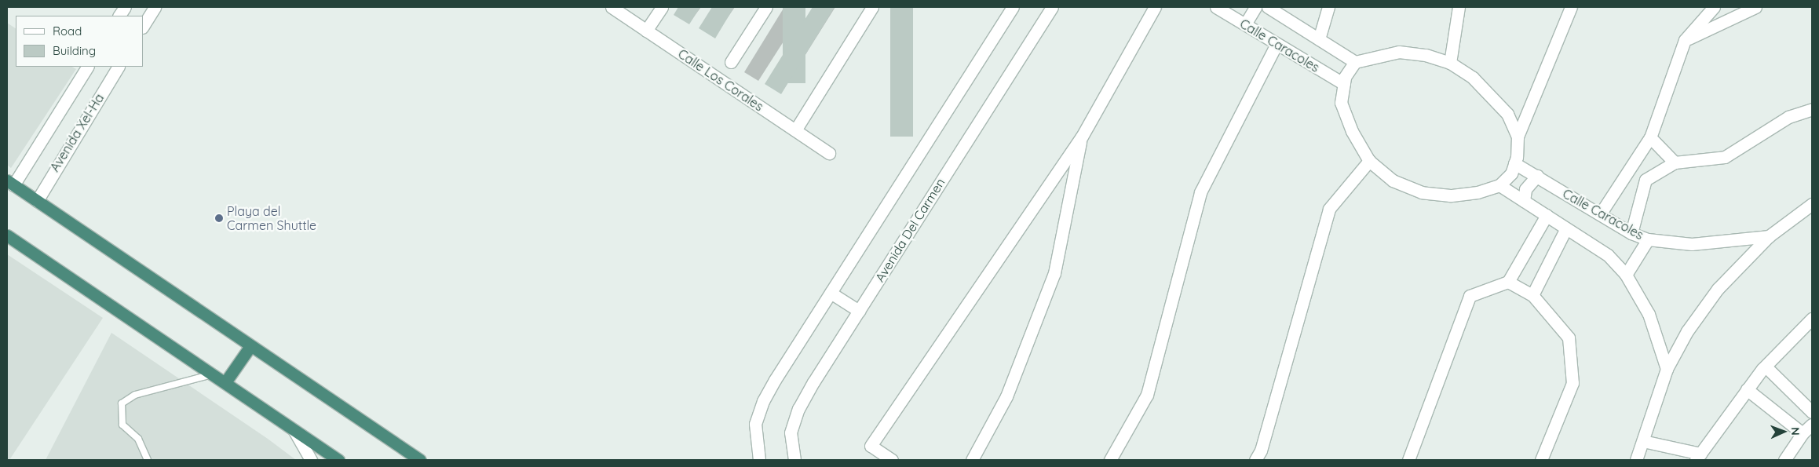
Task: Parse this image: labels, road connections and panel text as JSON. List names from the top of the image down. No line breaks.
{"streets":{"street":["Calle Caracoles","Calle Los Corales","Avenida Xel-Ha","Avenida Del Carmen"]},"places":["Playa del Carmen Shuttle"],"legend":["Road","Building"],"north":"right"}
